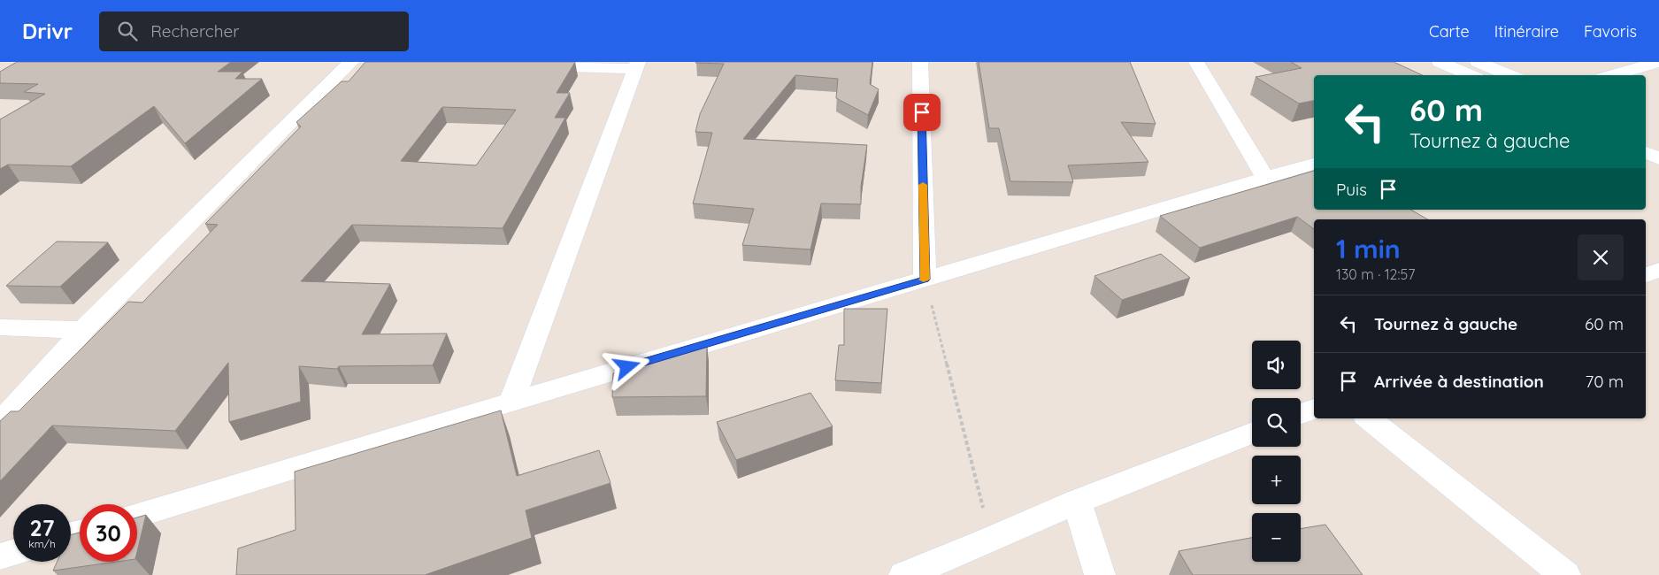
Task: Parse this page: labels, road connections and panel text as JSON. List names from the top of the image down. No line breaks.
{"page":{"header":"Drivr","search":"Rechercher","nav":["Carte","Itinéraire","Favoris"],"turn":["60 m","Tournez à gauche"],"then":"Puis","heading":["1 min","130 m · 12:57"],"list":[{"name":"Tournez à gauche","value":"60 m"},{"name":"Arrivée à destination","value":"70 m"}],"map_buttons":["+","−"],"speed":"27 km/h","limit":"30"}}
